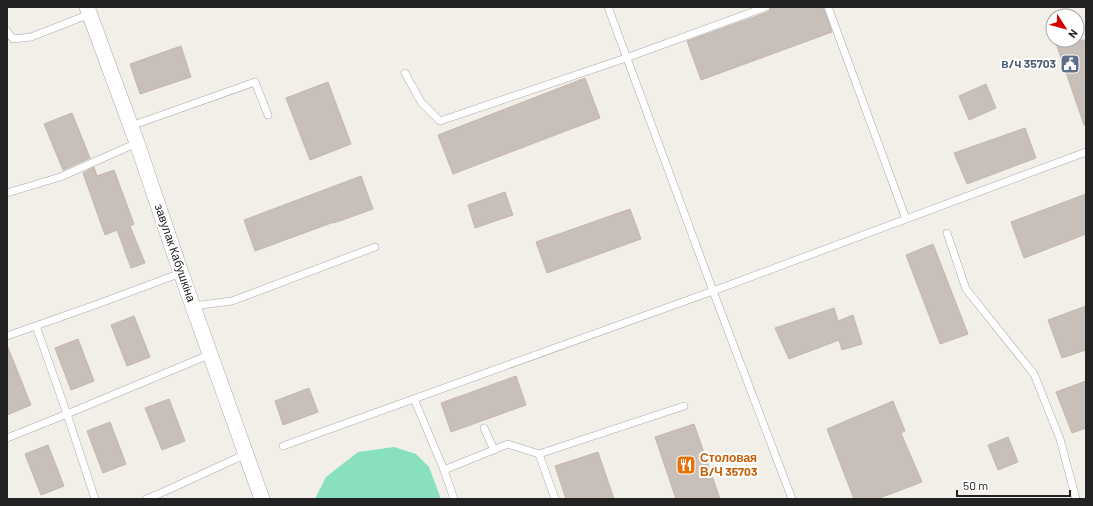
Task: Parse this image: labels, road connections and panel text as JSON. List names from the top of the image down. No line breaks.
{"streets":{"street":["завулак Кабушкіна"]},"places":{"public building":["в/ч 35703"],"restaurant":["Столовая В/Ч 35703"]},"scale_bar":"50 m","north":"bottom right"}
